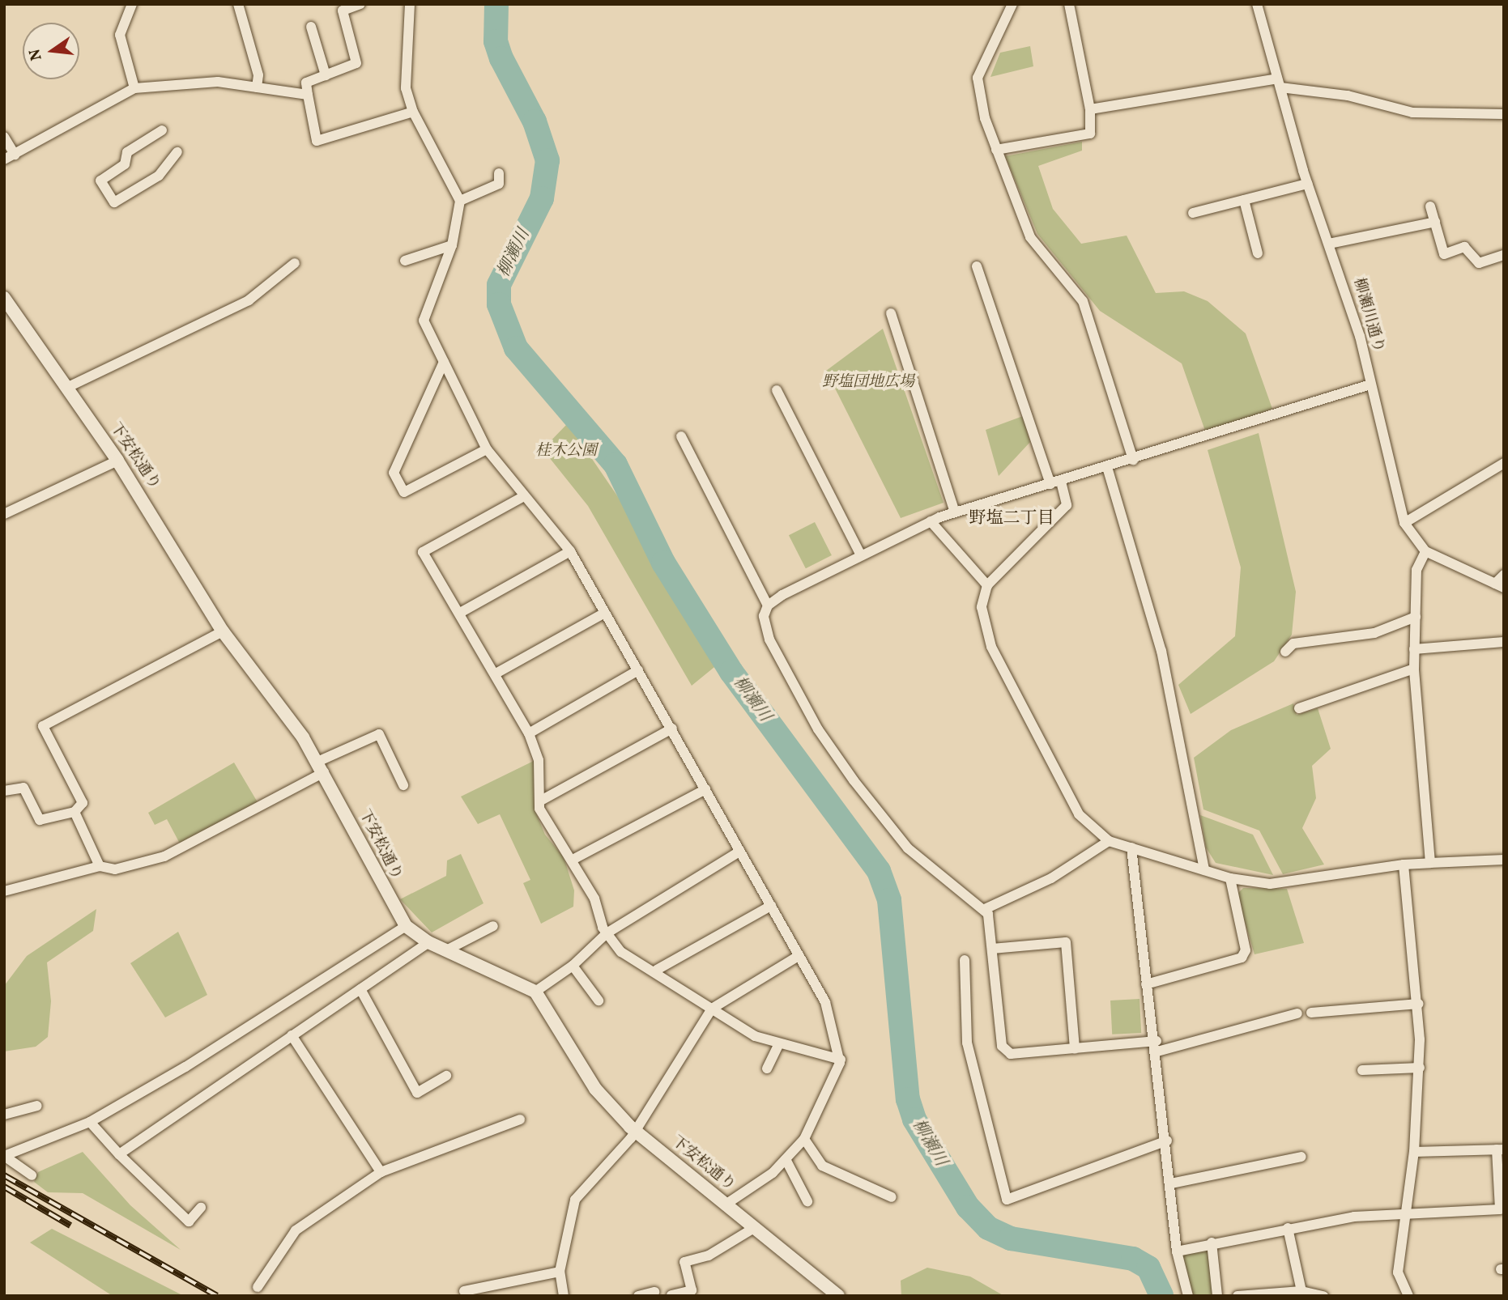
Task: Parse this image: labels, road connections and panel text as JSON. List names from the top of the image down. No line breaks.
{"streets":{"street":["柳瀬川通り","下安松通り"]},"districts":["野塩二丁目"],"water":["柳瀬川"],"parks":["野塩団地広場","桂木公園"],"north":"left"}
